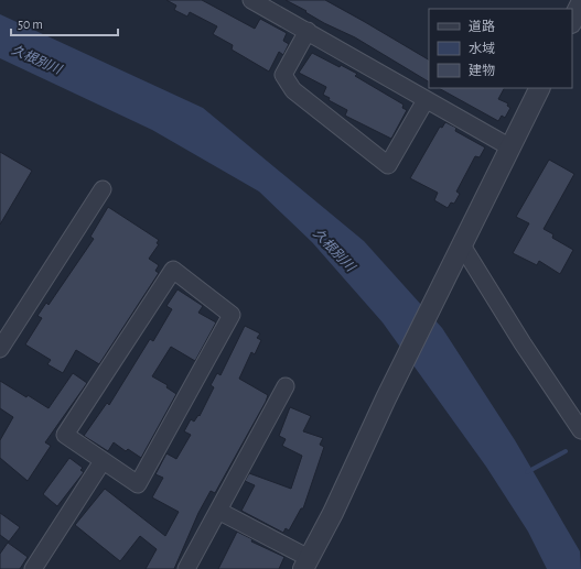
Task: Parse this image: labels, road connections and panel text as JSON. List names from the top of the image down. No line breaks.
{"water":["久根別川"],"legend":["道路","水域","建物"],"scale_bar":"50 m"}
